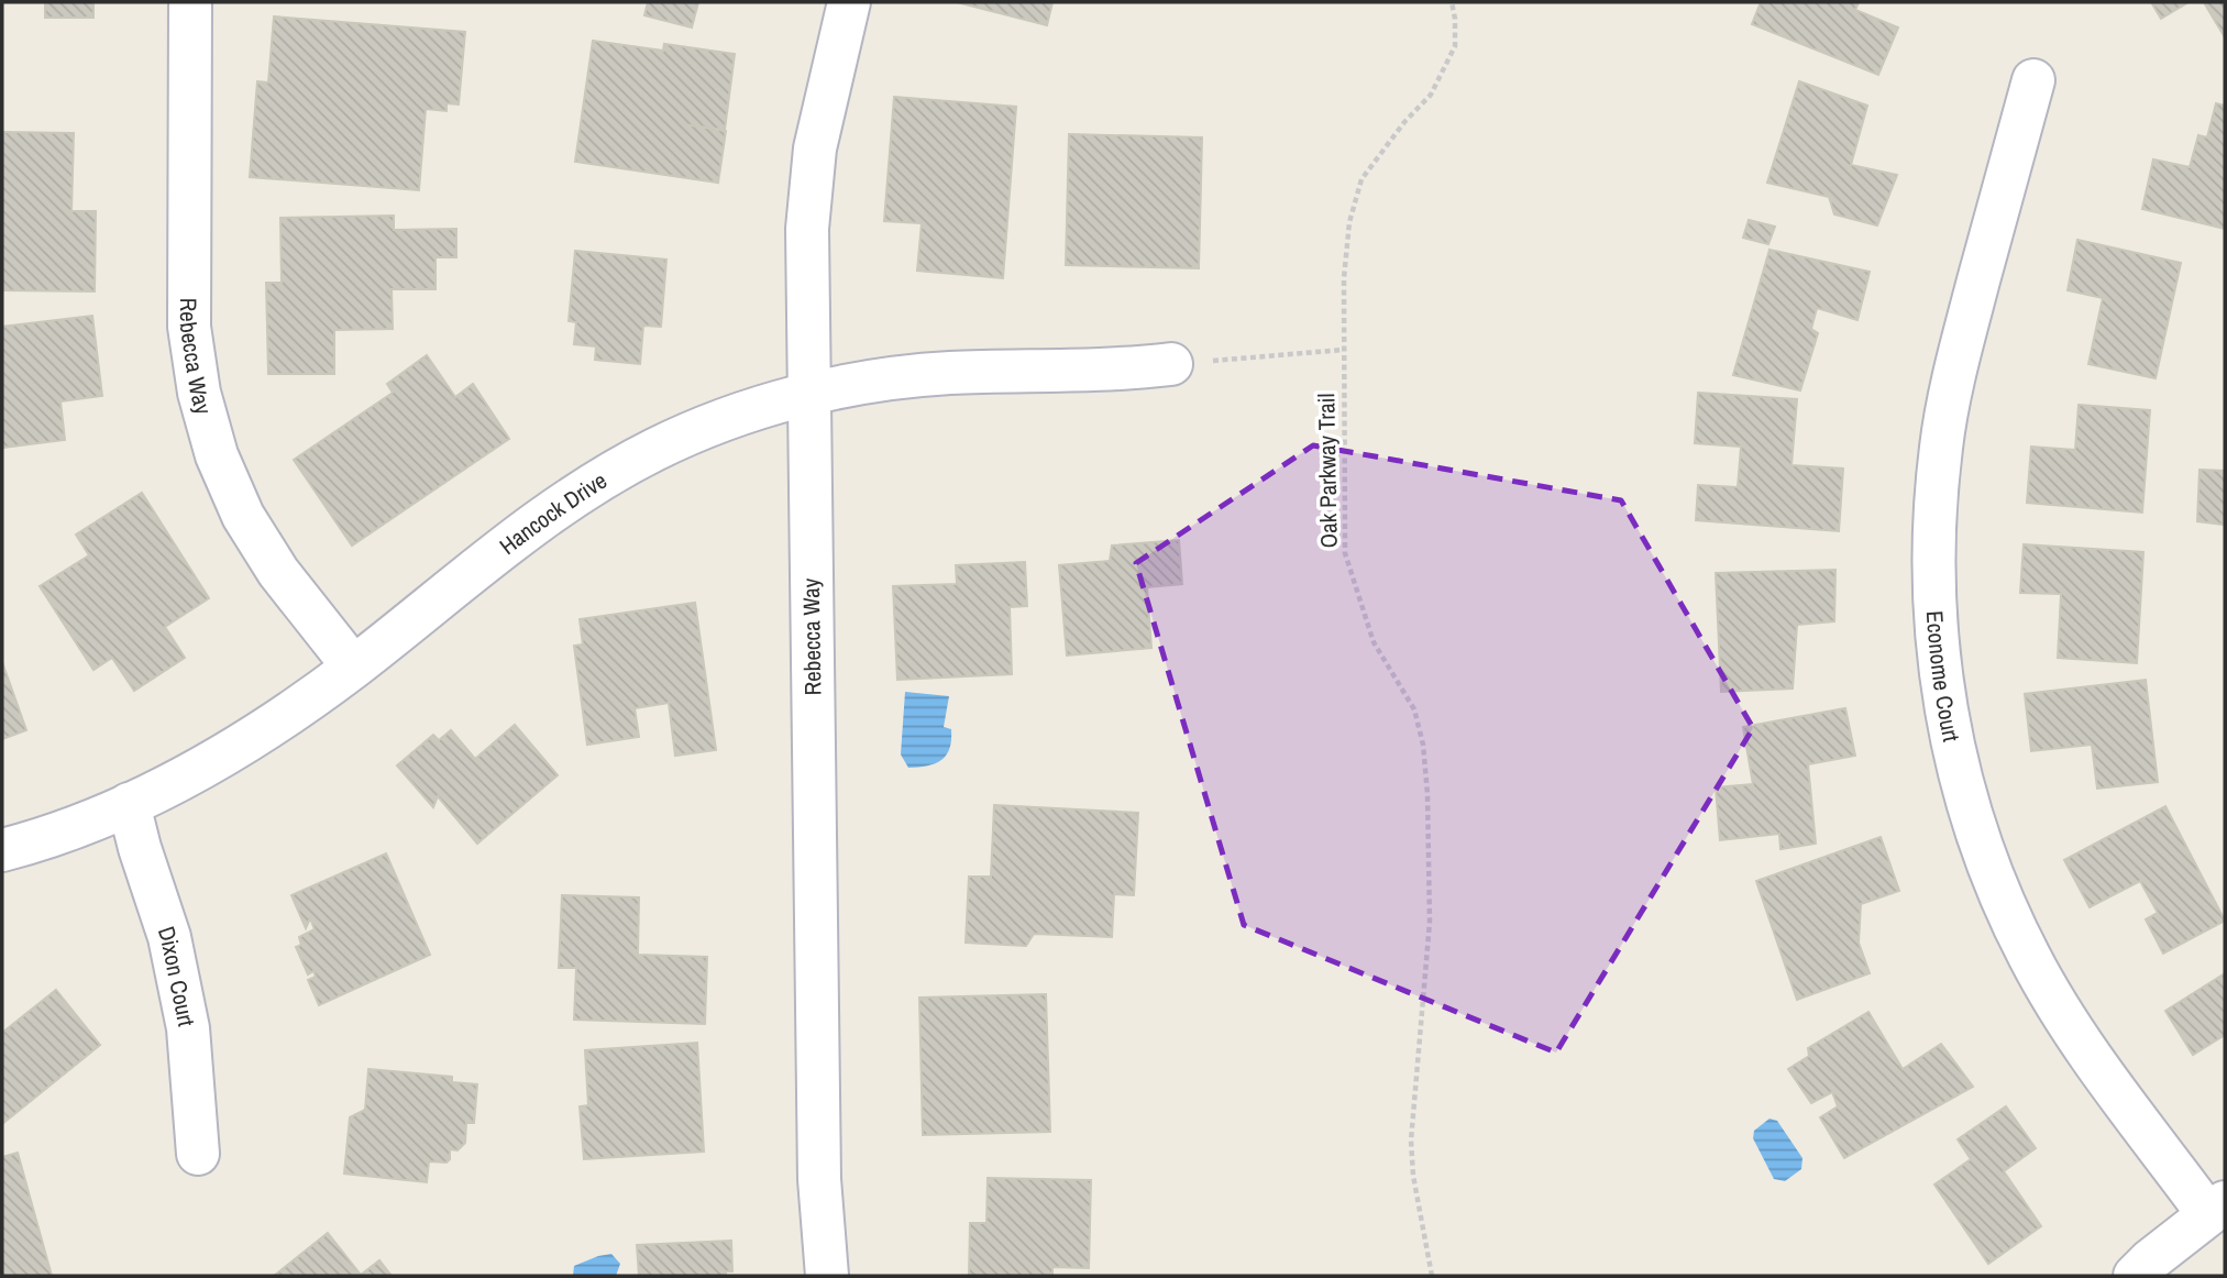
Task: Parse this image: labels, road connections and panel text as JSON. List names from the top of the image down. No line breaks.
{"streets":{"street":["Rebecca Way","Hancock Drive","Econome Court","Dixon Court"],"path":["Oak Parkway Trail"]},"crossings":[["Rebecca Way","Hancock Drive"],["Hancock Drive","Dixon Court"]]}
